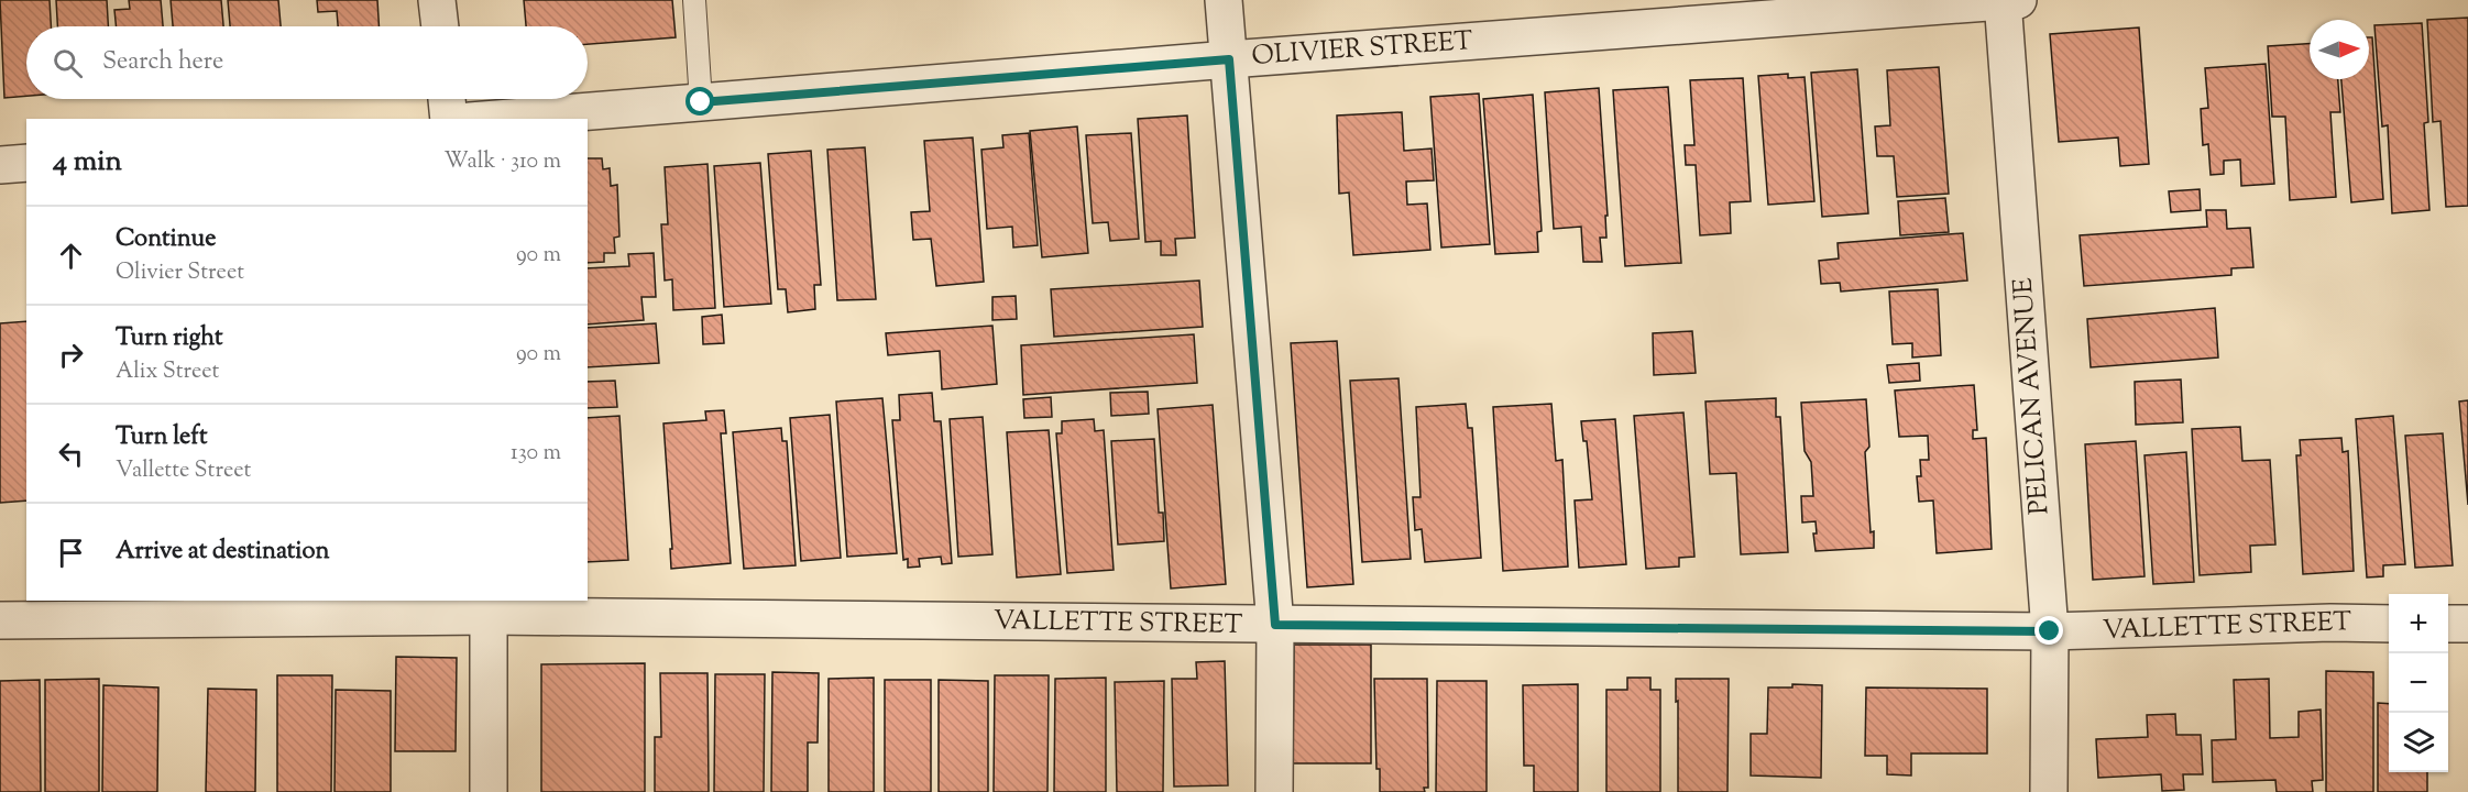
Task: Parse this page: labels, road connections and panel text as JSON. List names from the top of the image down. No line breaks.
{"streets":{"street":["OLIVIER STREET","PELICAN AVENUE","VALLETTE STREET"]},"crossings":[["OLIVIER STREET","PELICAN AVENUE"],["PELICAN AVENUE","VALLETTE STREET"]],"north":"right","page":{"search":"Search here","heading":["4 min","Walk · 310 m"],"list":[["Continue","Olivier Street","90 m"],["Turn right","Alix Street","90 m"],["Turn left","Vallette Street","130 m"],"Arrive at destination"],"map_buttons":["+","−"]}}
